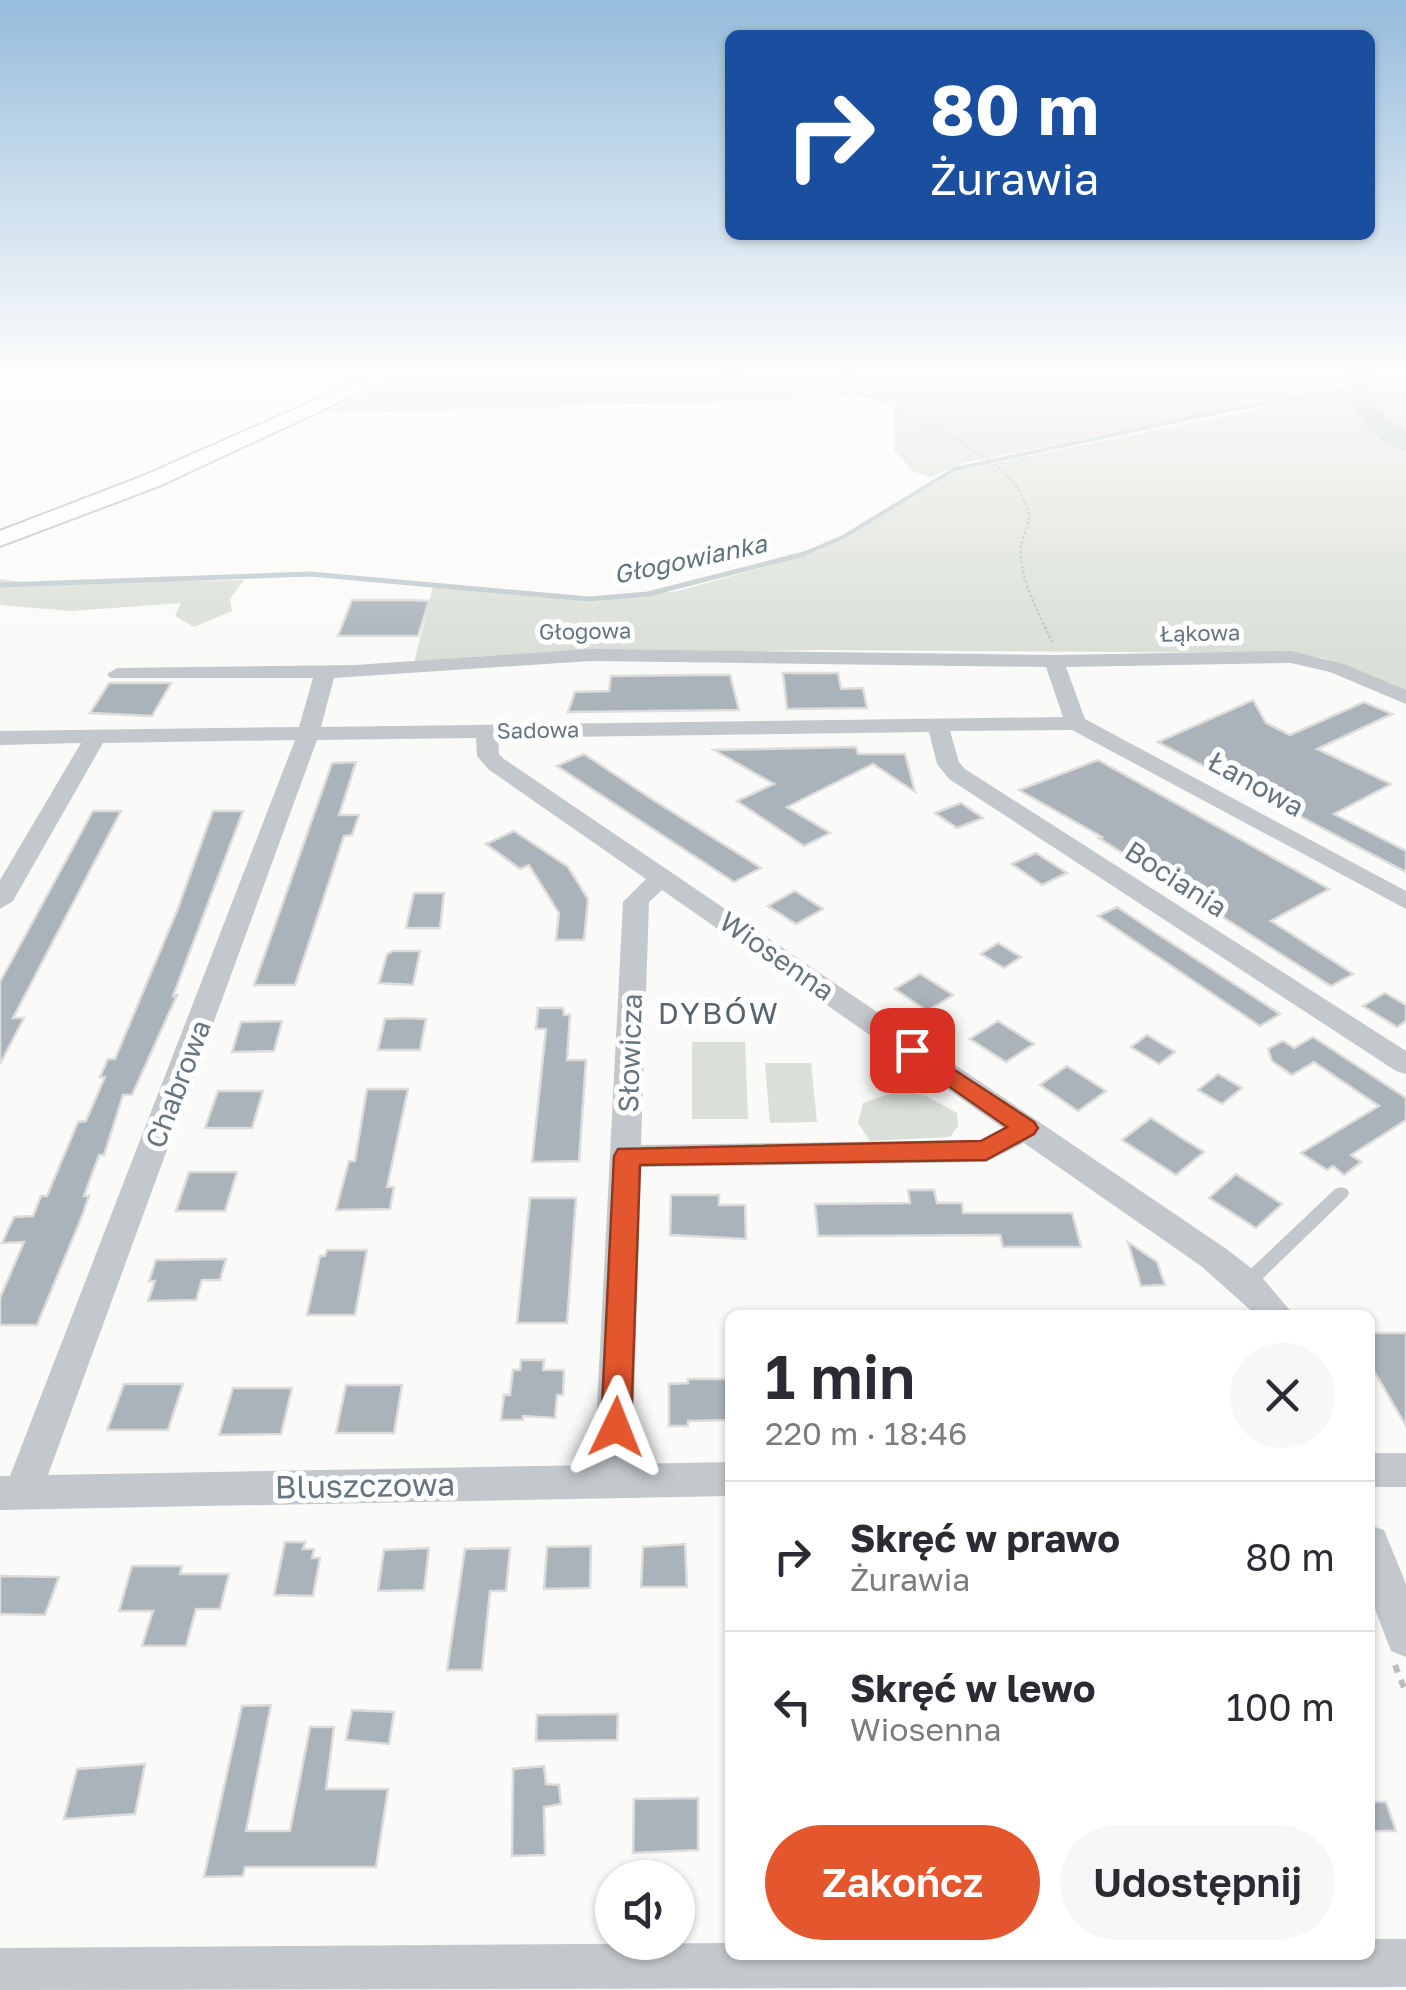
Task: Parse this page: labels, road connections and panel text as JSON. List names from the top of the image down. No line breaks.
{"streets":{"street":["Głogowa","Łąkowa","Sadowa","Łanowa","Bociania","Wiosenna","Słowicza","Chabrowa","Bluszczowa"]},"crossings":[["Głogowa","Łąkowa"],["Głogowa","Chabrowa"],["Sadowa","Łanowa"],["Sadowa","Bociania"],["Sadowa","Wiosenna"],["Sadowa","Chabrowa"],["Wiosenna","Słowicza"],["Słowicza","Bluszczowa"],["Chabrowa","Bluszczowa"]],"districts":["DYBÓW"],"water":["Głogowianka"],"page":{"turn":["80 m","Żurawia"],"heading":["1 min","220 m · 18:46"],"list":[{"name":"Skręć w prawo","note":"Żurawia","value":"80 m"},{"name":"Skręć w lewo","note":"Wiosenna","value":"100 m"}],"buttons":["Zakończ","Udostępnij"]}}
